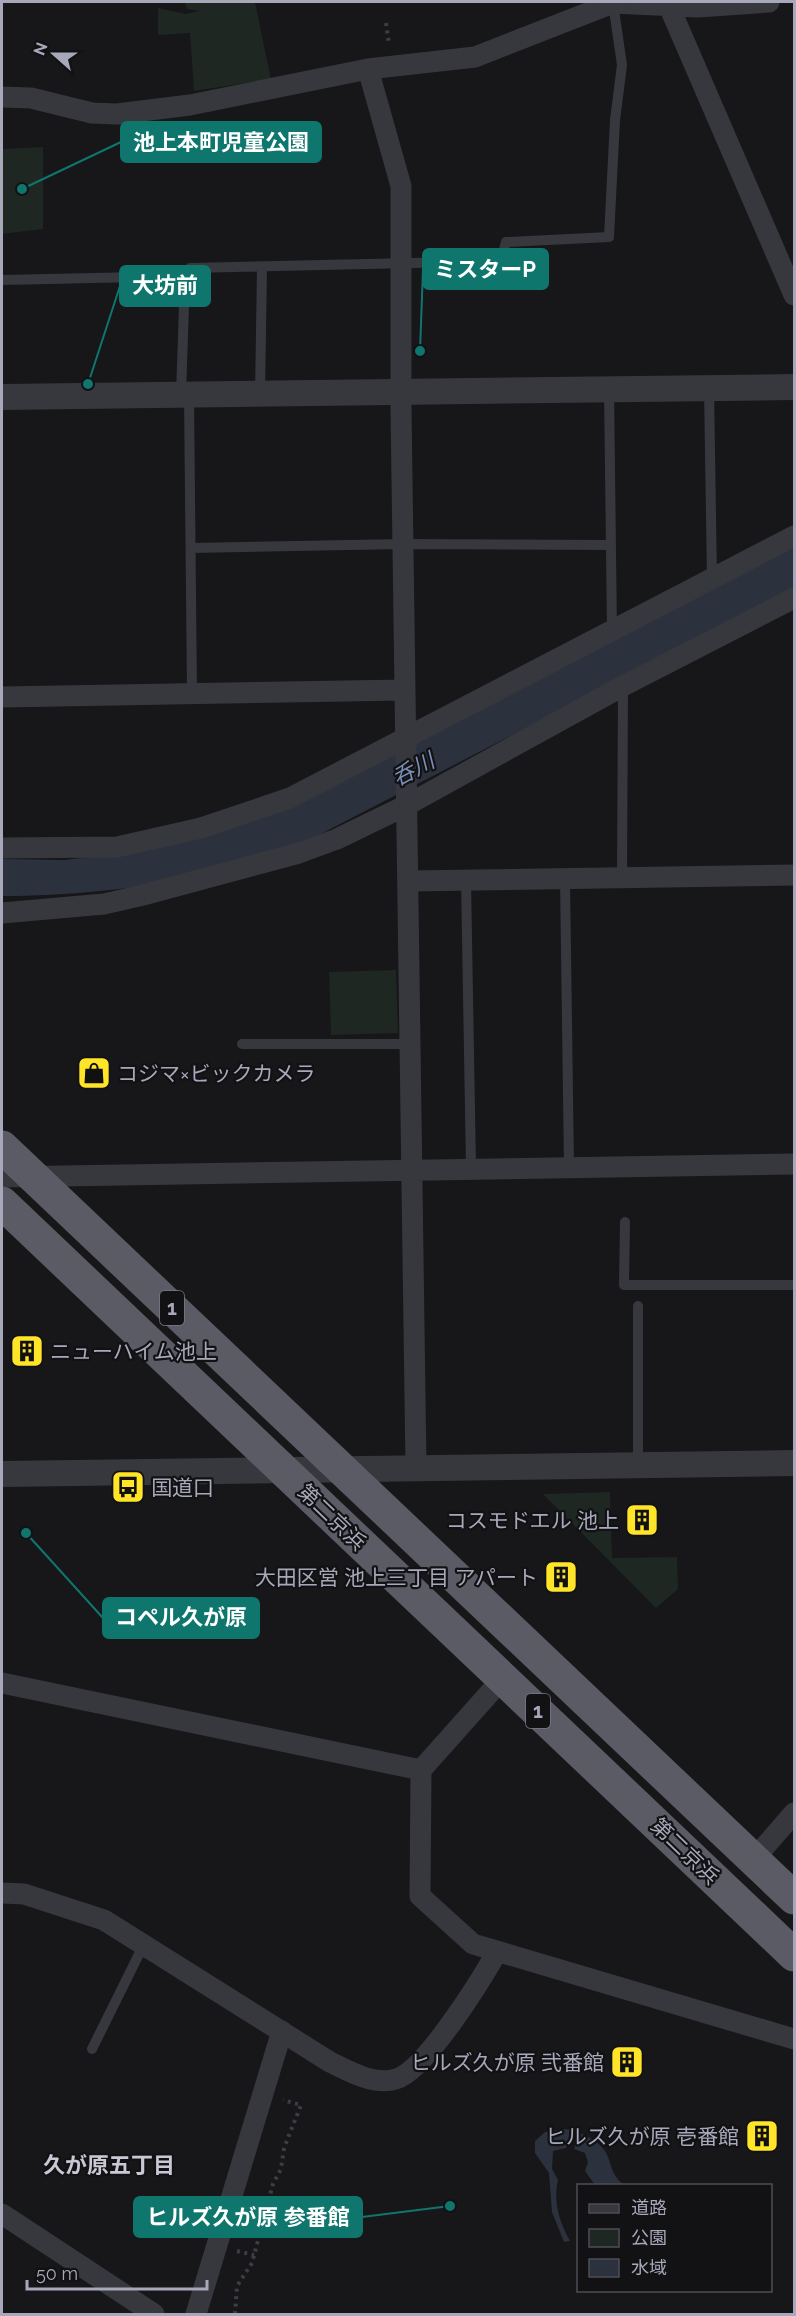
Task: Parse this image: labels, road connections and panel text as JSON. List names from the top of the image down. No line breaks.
{"streets":{"highway":["1","第二京浜"]},"districts":["久が原五丁目"],"water":["呑川"],"places":{"other":["池上本町児童公園","ミスターP","大坊前","コペル久が原","ヒルズ久が原 参番館"],"shop":["コジマ×ビックカメラ"],"building":["ニューハイム池上","コスモドエル 池上","大田区営 池上三丁目 アパート","ヒルズ久が原 弐番館","ヒルズ久が原 壱番館"],"bus stop":["国道口"]},"legend":["道路","公園","水域"],"scale_bar":"50 m","north":"left"}
